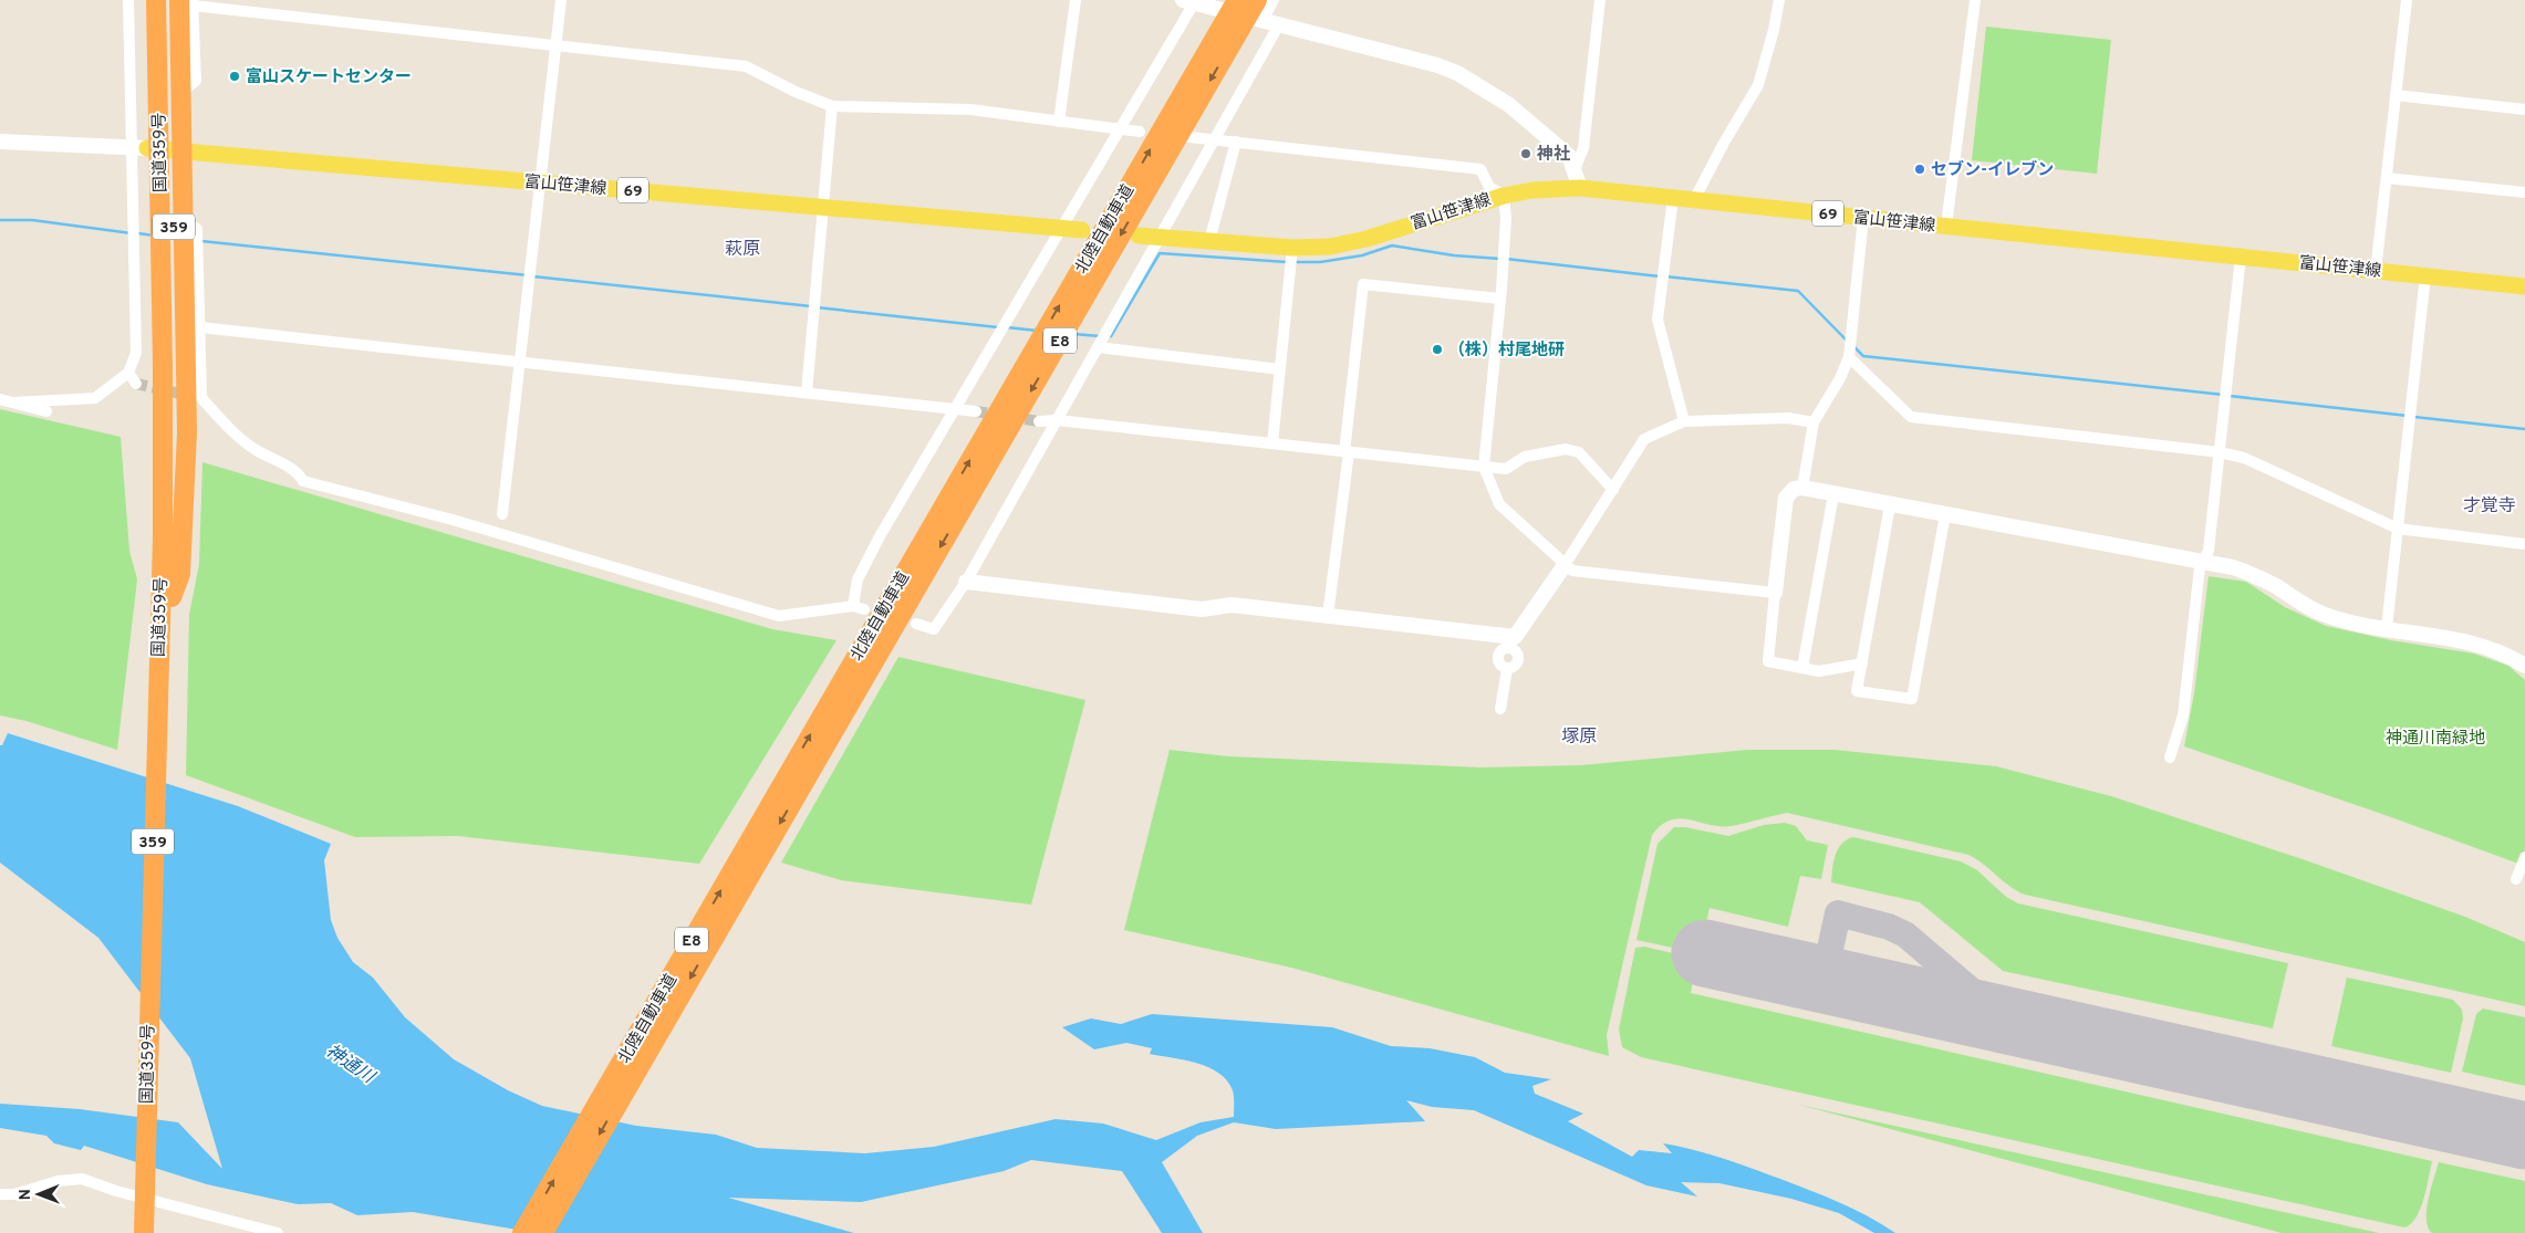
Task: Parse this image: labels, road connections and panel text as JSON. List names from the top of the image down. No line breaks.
{"streets":{"highway":["国道359号","359","北陸自動車道","E8"],"main road":["富山笹津線","69"]},"districts":["萩原","才覚寺","塚原"],"water":["神通川"],"parks":["神通川南緑地"],"places":["富山スケートセンター","神社","セブン-イレブン","（株）村尾地研"],"north":"left"}
